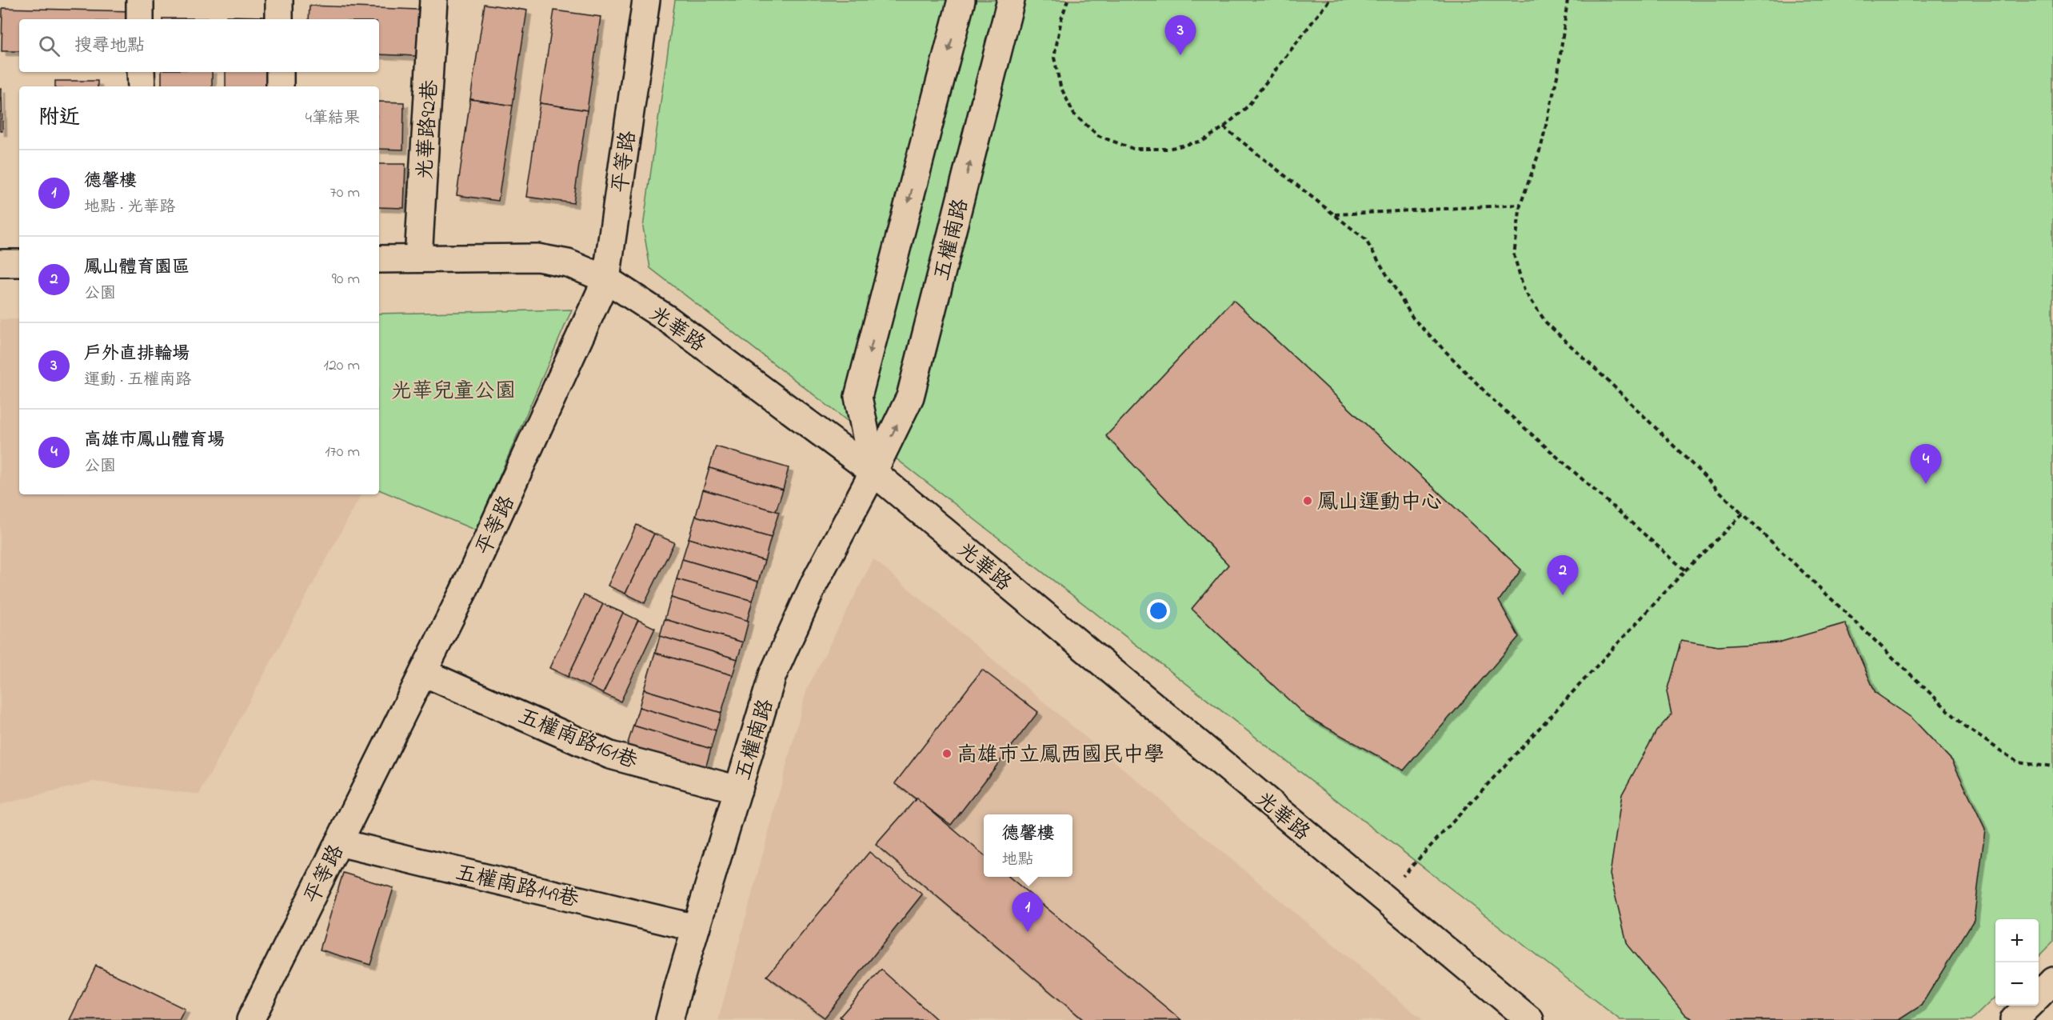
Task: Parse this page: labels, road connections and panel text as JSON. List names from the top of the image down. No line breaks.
{"streets":{"street":["光華路92巷","平等路","五權南路","光華路","五權南路161巷","五權南路149巷"]},"crossings":[["光華路92巷","光華路"],["平等路","光華路"],["平等路","五權南路161巷"],["平等路","五權南路149巷"],["五權南路","光華路"],["五權南路","五權南路161巷"],["五權南路","五權南路149巷"]],"parks":["光華兒童公園"],"places":["鳳山運動中心","高雄市立鳳西國民中學"],"page":{"pins":["3","4","2","1"],"search":"搜尋地點","heading":["附近","4筆結果"],"list":[{"mark":"1","name":"德馨樓","note":"地點 · 光華路","value":"70 m"},{"mark":"2","name":"鳳山體育園區","note":"公園","value":"90 m"},{"mark":"3","name":"戶外直排輪場","note":"運動 · 五權南路","value":"120 m"},{"mark":"4","name":"高雄市鳳山體育場","note":"公園","value":"170 m"}],"popup":["德馨樓","地點"],"map_buttons":["+","−"]}}
